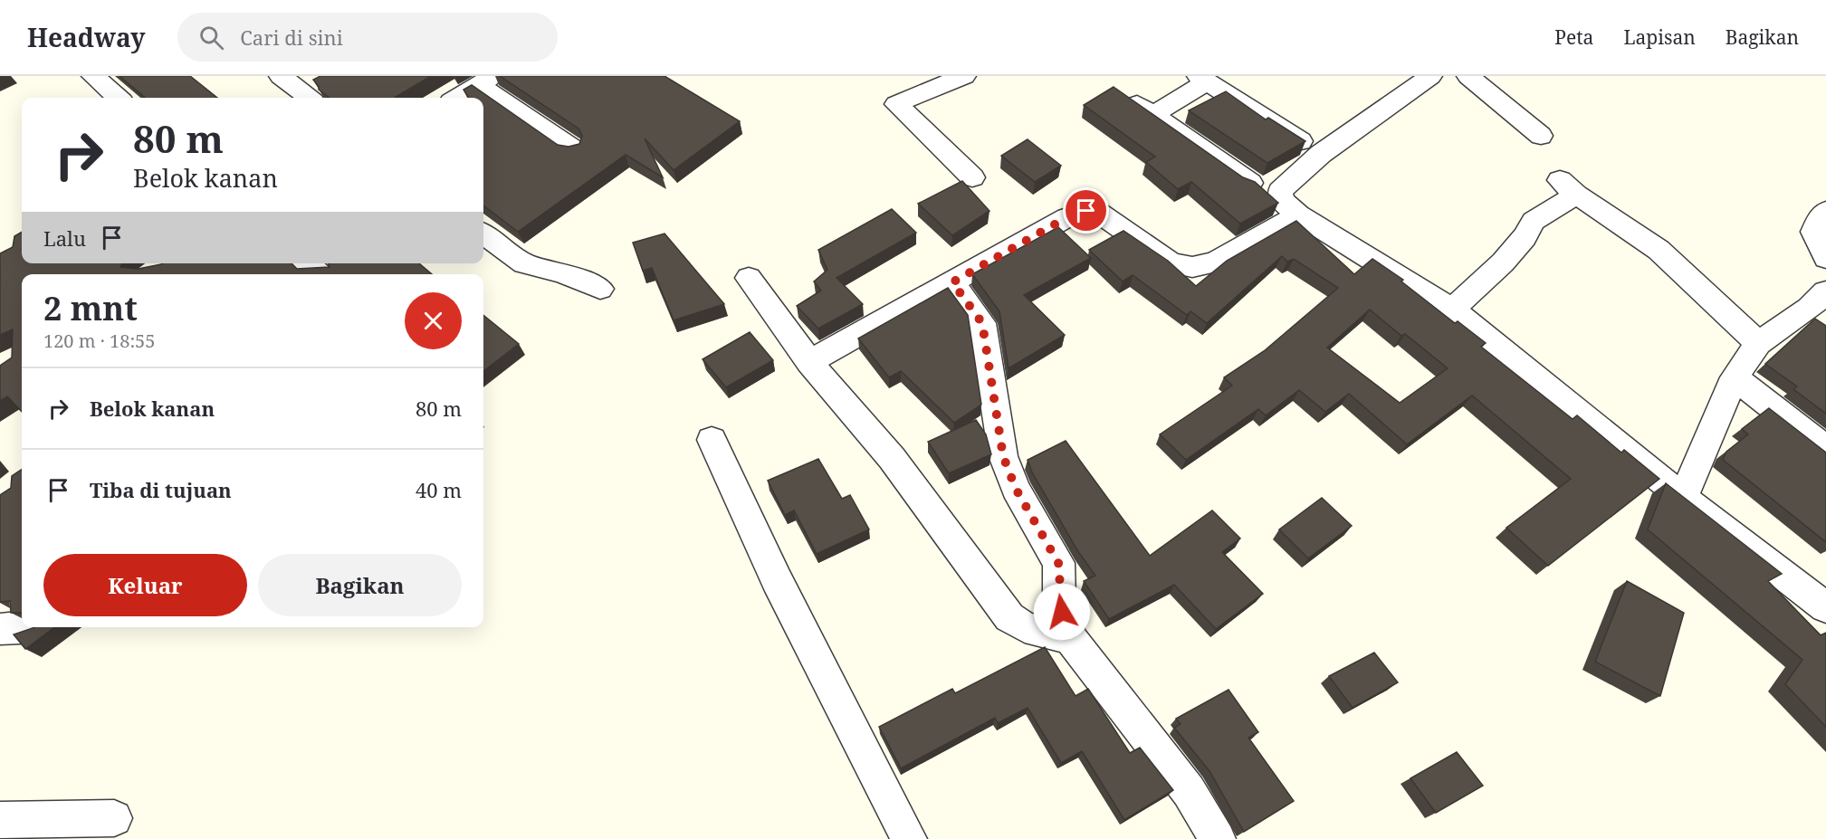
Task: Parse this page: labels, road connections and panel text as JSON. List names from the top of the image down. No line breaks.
{"page":{"header":"Headway","search":"Cari di sini","nav":["Peta","Lapisan","Bagikan"],"turn":["80 m","Belok kanan"],"then":"Lalu","heading":["2 mnt","120 m · 18:55"],"list":[{"name":"Belok kanan","value":"80 m"},{"name":"Tiba di tujuan","value":"40 m"}],"buttons":["Keluar","Bagikan"]}}
